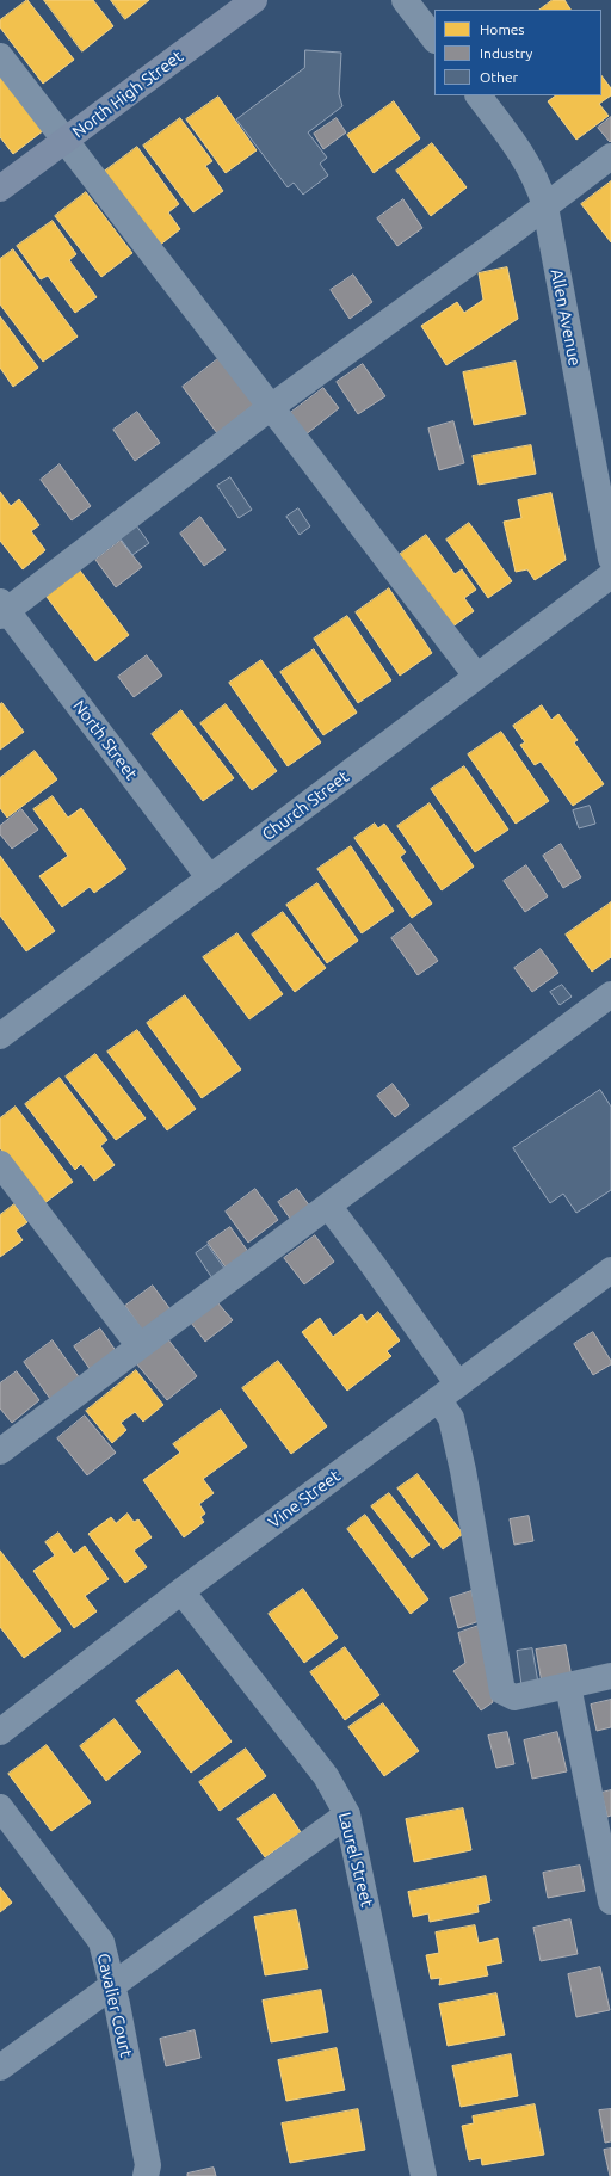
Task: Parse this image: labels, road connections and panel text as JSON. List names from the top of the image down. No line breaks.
{"streets":{"main road":["North High Street"],"street":["Allen Avenue","North Street","Church Street","Vine Street","Laurel Street","Cavalier Court"]},"crossings":[["North Street","Church Street"],["Vine Street","Laurel Street"]],"legend":["Homes","Industry","Other"]}
